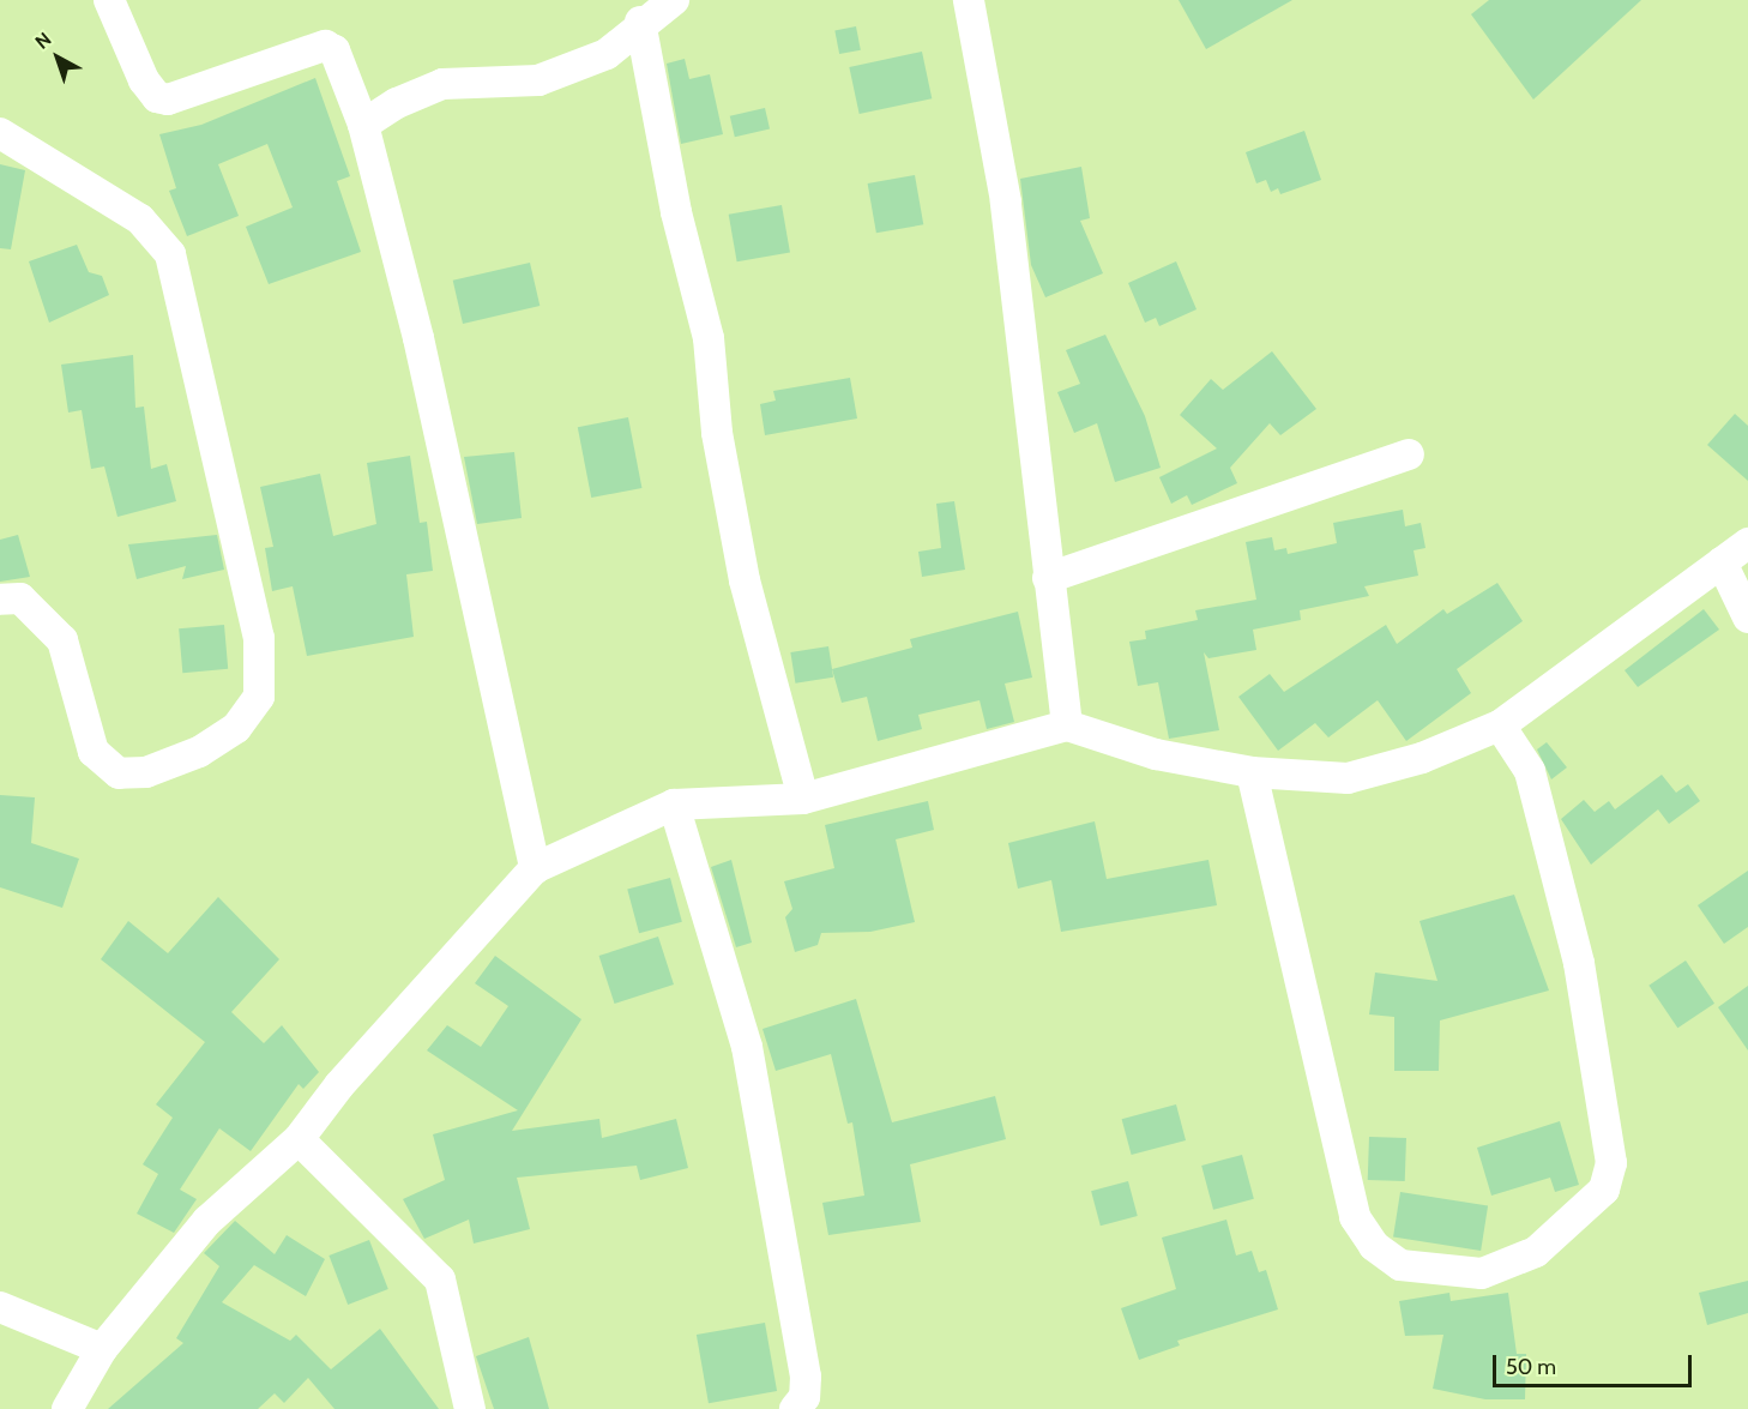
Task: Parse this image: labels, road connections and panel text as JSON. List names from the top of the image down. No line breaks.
{"scale_bar":"50 m","north":"top left"}
